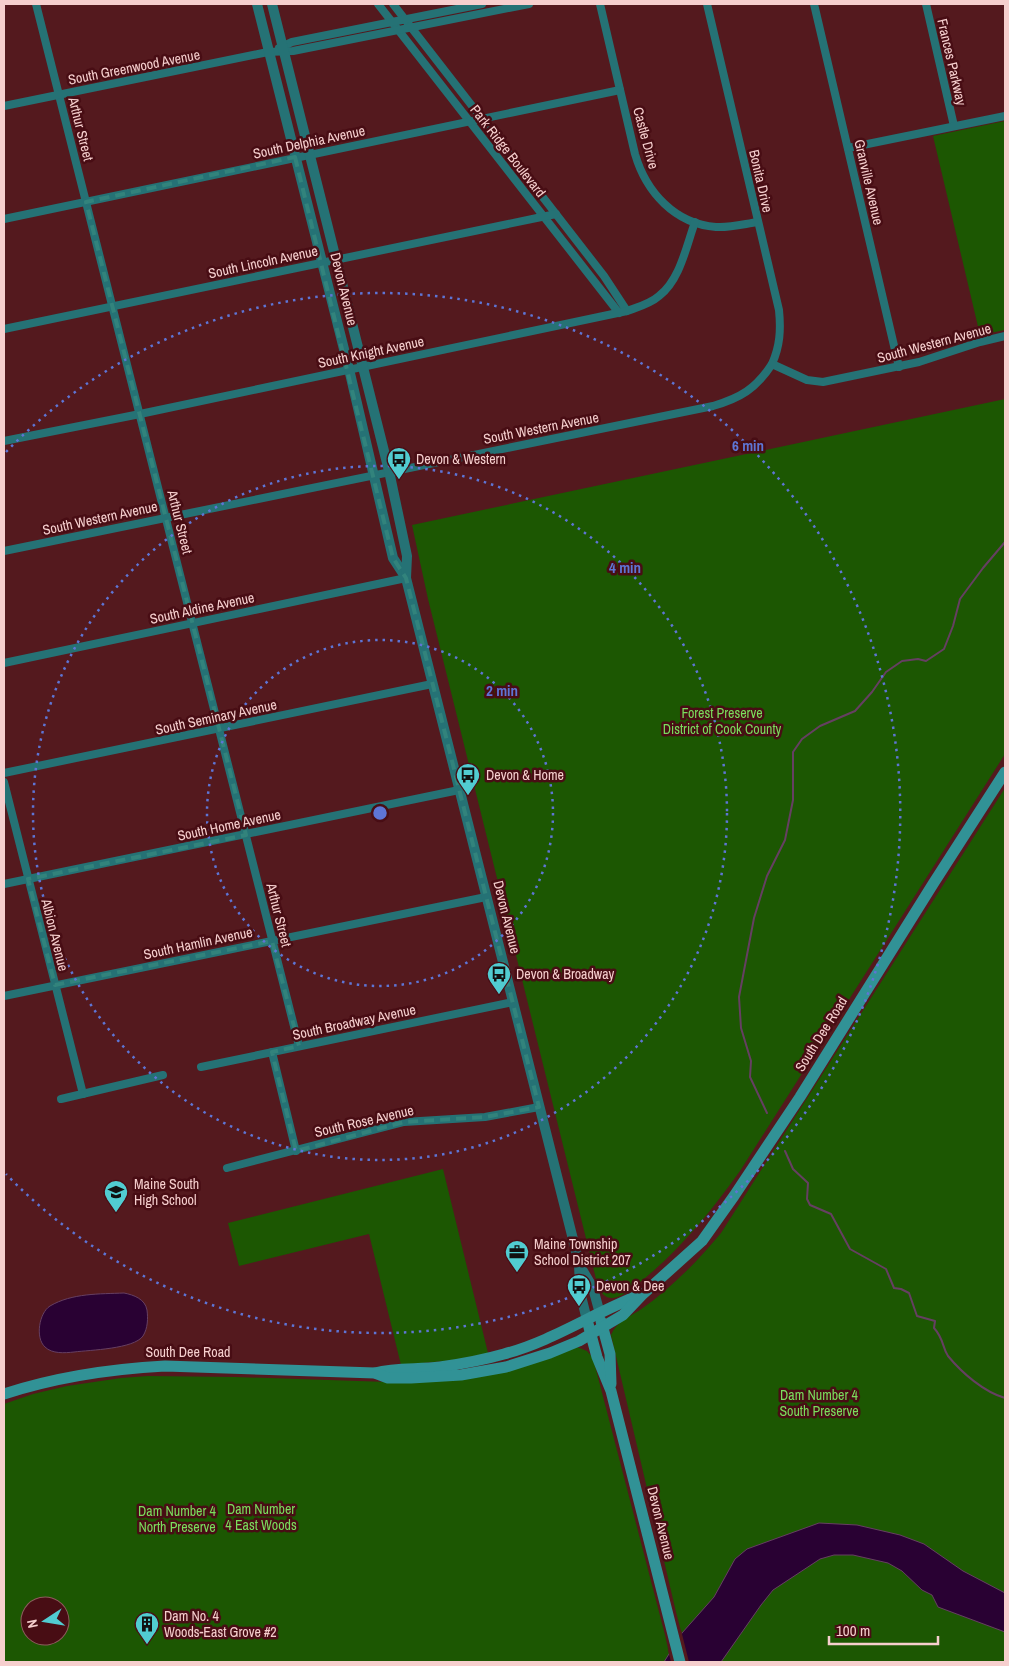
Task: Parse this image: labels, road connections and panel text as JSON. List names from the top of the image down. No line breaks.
{"streets":{"main road":["Devon Avenue","South Dee Road"],"street":["Frances Parkway","South Greenwood Avenue","Arthur Street","Castle Drive","South Delphia Avenue","Park Ridge Boulevard","Bonita Drive","Granville Avenue","South Lincoln Avenue","South Western Avenue","South Knight Avenue","South Aldine Avenue","South Seminary Avenue","South Home Avenue","Albion Avenue","South Hamlin Avenue","South Broadway Avenue","South Rose Avenue"]},"crossings":[["South Greenwood Avenue","Arthur Street"],["South Greenwood Avenue","Park Ridge Boulevard"],["South Greenwood Avenue","Devon Avenue"],["Arthur Street","South Delphia Avenue"],["Arthur Street","South Lincoln Avenue"],["Arthur Street","South Western Avenue"],["Arthur Street","South Knight Avenue"],["Arthur Street","South Aldine Avenue"],["Arthur Street","South Seminary Avenue"],["Arthur Street","South Home Avenue"],["Arthur Street","South Hamlin Avenue"],["Arthur Street","South Broadway Avenue"],["Castle Drive","South Delphia Avenue"],["Castle Drive","Bonita Drive"],["Castle Drive","South Knight Avenue"],["South Delphia Avenue","Park Ridge Boulevard"],["South Delphia Avenue","Devon Avenue"],["Park Ridge Boulevard","South Lincoln Avenue"],["Park Ridge Boulevard","South Knight Avenue"],["Bonita Drive","South Western Avenue"],["Granville Avenue","South Western Avenue"],["South Lincoln Avenue","Devon Avenue"],["Devon Avenue","South Western Avenue"],["Devon Avenue","South Knight Avenue"],["Devon Avenue","South Aldine Avenue"],["Devon Avenue","South Seminary Avenue"],["Devon Avenue","South Home Avenue"],["Devon Avenue","South Hamlin Avenue"],["Devon Avenue","South Broadway Avenue"],["Devon Avenue","South Dee Road"],["Devon Avenue","South Rose Avenue"],["South Home Avenue","Albion Avenue"],["Albion Avenue","South Hamlin Avenue"]],"parks":["Forest Preserve District of Cook County","Dam Number 4 South Preserve","Dam Number 4 East Woods","Dam Number 4 North Preserve"],"places":{"bus stop":["Devon & Western","Devon & Home","Devon & Broadway","Devon & Dee"],"school or university":["Maine South High School"],"office":["Maine Township School District 207"],"building":["Dam No. 4 Woods-East Grove #2"]},"scale_bar":"100 m","north":"left","rings":["6 min","4 min","2 min"]}
